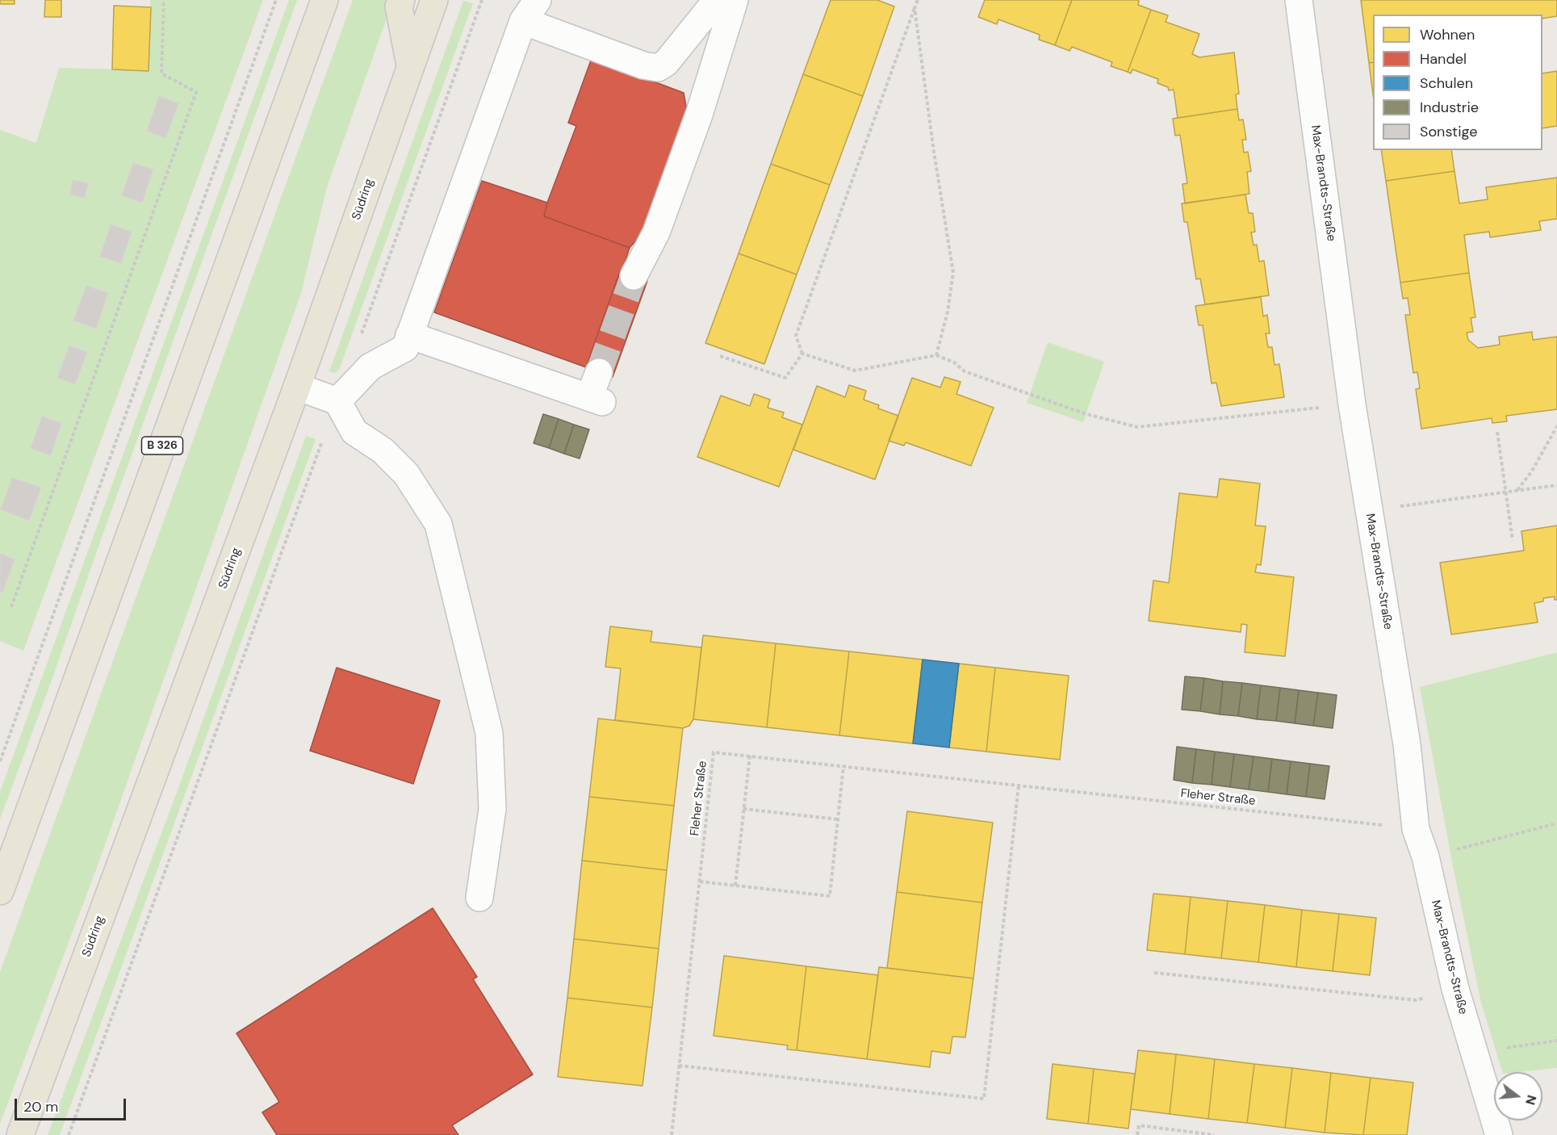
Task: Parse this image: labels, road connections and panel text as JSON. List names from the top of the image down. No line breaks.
{"streets":{"main road":["Südring","B 326"],"street":["Max-Brandts-Straße"],"path":["Fleher Straße"]},"crossings":[["Max-Brandts-Straße","Fleher Straße"]],"legend":["Wohnen","Handel","Schulen","Industrie","Sonstige"],"scale_bar":"20 m","north":"right"}
